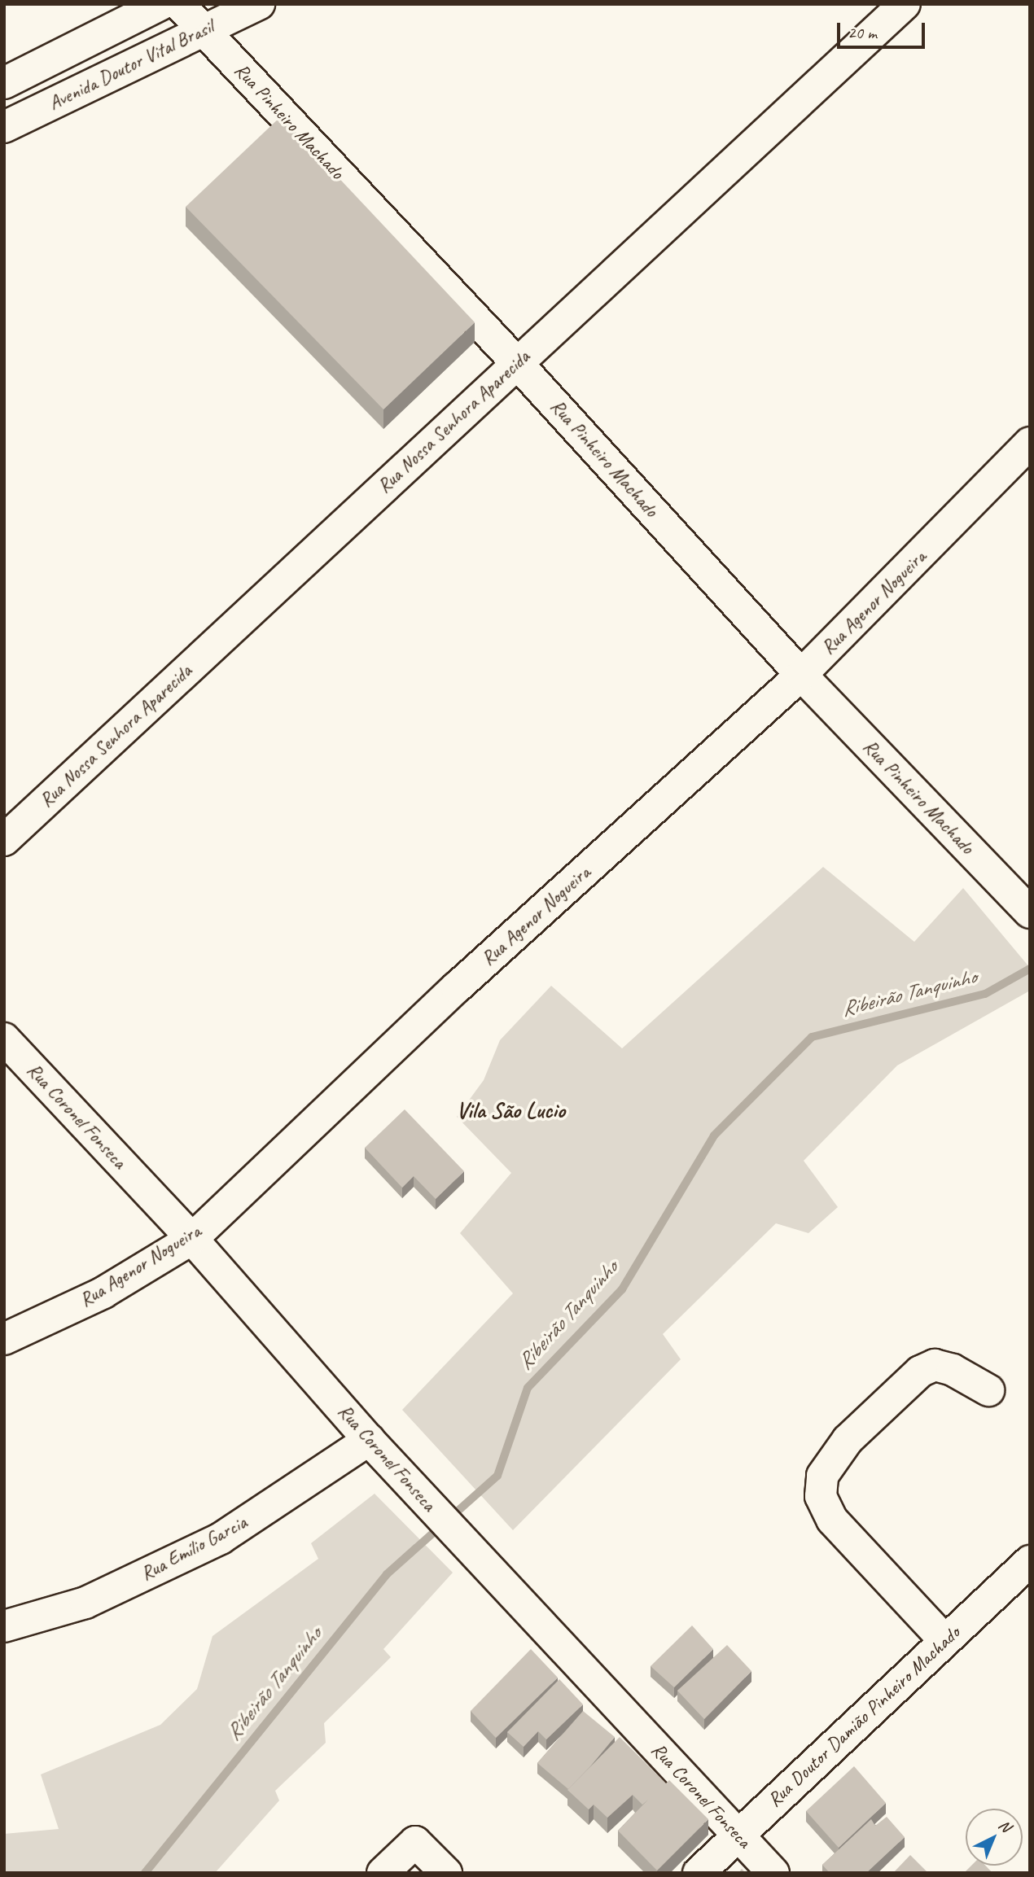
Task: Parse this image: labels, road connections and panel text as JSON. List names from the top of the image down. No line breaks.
{"streets":{"street":["Avenida Doutor Vital Brasil","Rua Pinheiro Machado","Rua Nossa Senhora Aparecida","Rua Agenor Nogueira","Rua Coronel Fonseca","Rua Emílio Garcia","Rua Doutor Damião Pinheiro Machado"]},"crossings":[["Avenida Doutor Vital Brasil","Rua Pinheiro Machado"],["Rua Pinheiro Machado","Rua Nossa Senhora Aparecida"],["Rua Pinheiro Machado","Rua Agenor Nogueira"],["Rua Agenor Nogueira","Rua Coronel Fonseca"],["Rua Coronel Fonseca","Rua Emílio Garcia"],["Rua Coronel Fonseca","Rua Doutor Damião Pinheiro Machado"]],"districts":["Vila São Lucio"],"water":["Ribeirão Tanquinho"],"scale_bar":"20 m","north":"top right"}
